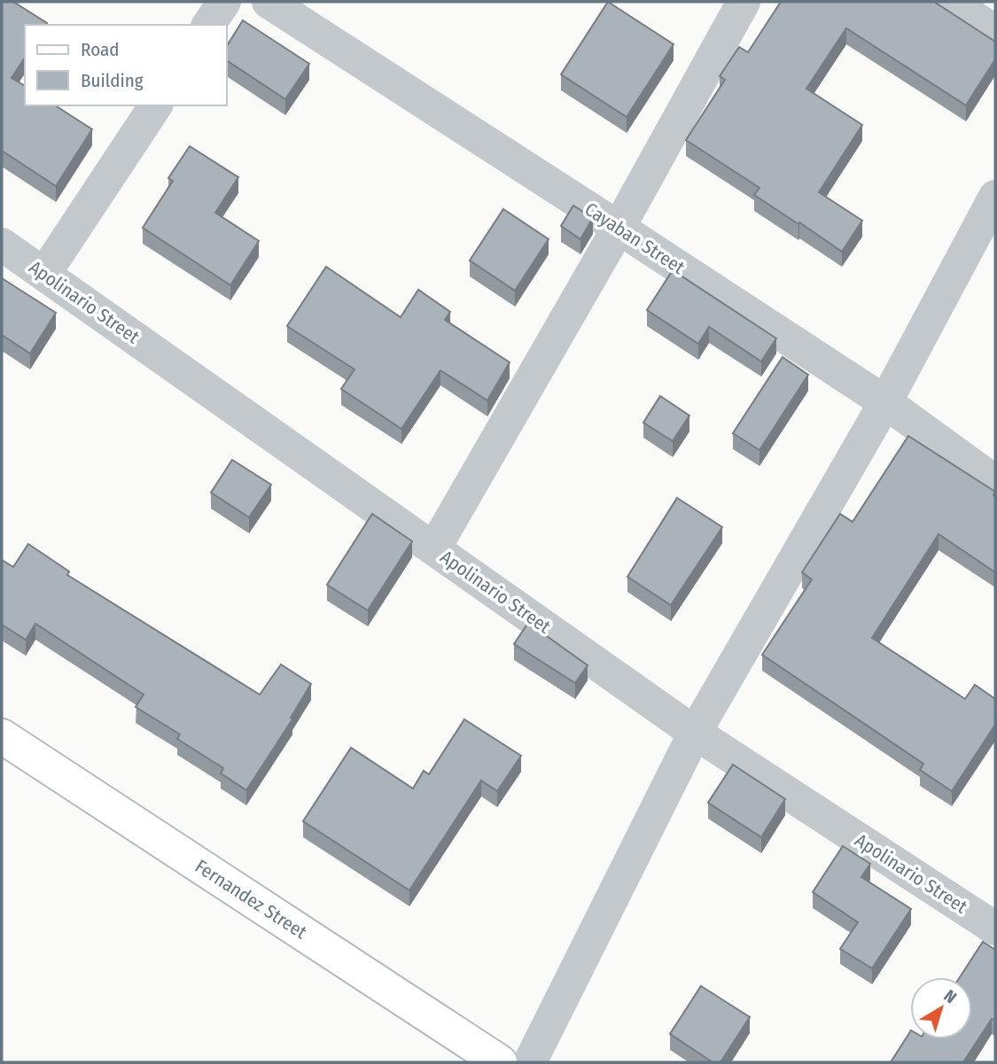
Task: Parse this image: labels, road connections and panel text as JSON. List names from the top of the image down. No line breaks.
{"streets":{"street":["Cayaban Street","Apolinario Street","Fernandez Street"]},"legend":["Road","Building"],"north":"top right"}
